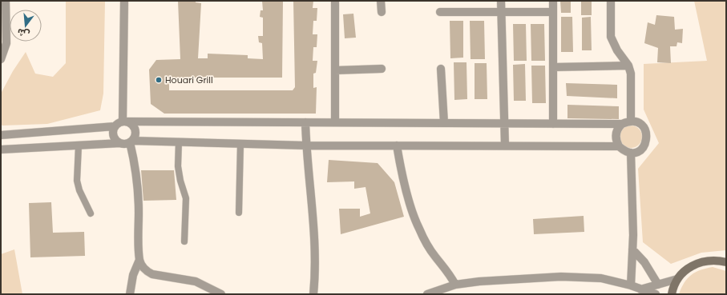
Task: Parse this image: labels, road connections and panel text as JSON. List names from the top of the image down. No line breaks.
{"places":["Houari Grill"],"north":"bottom"}
